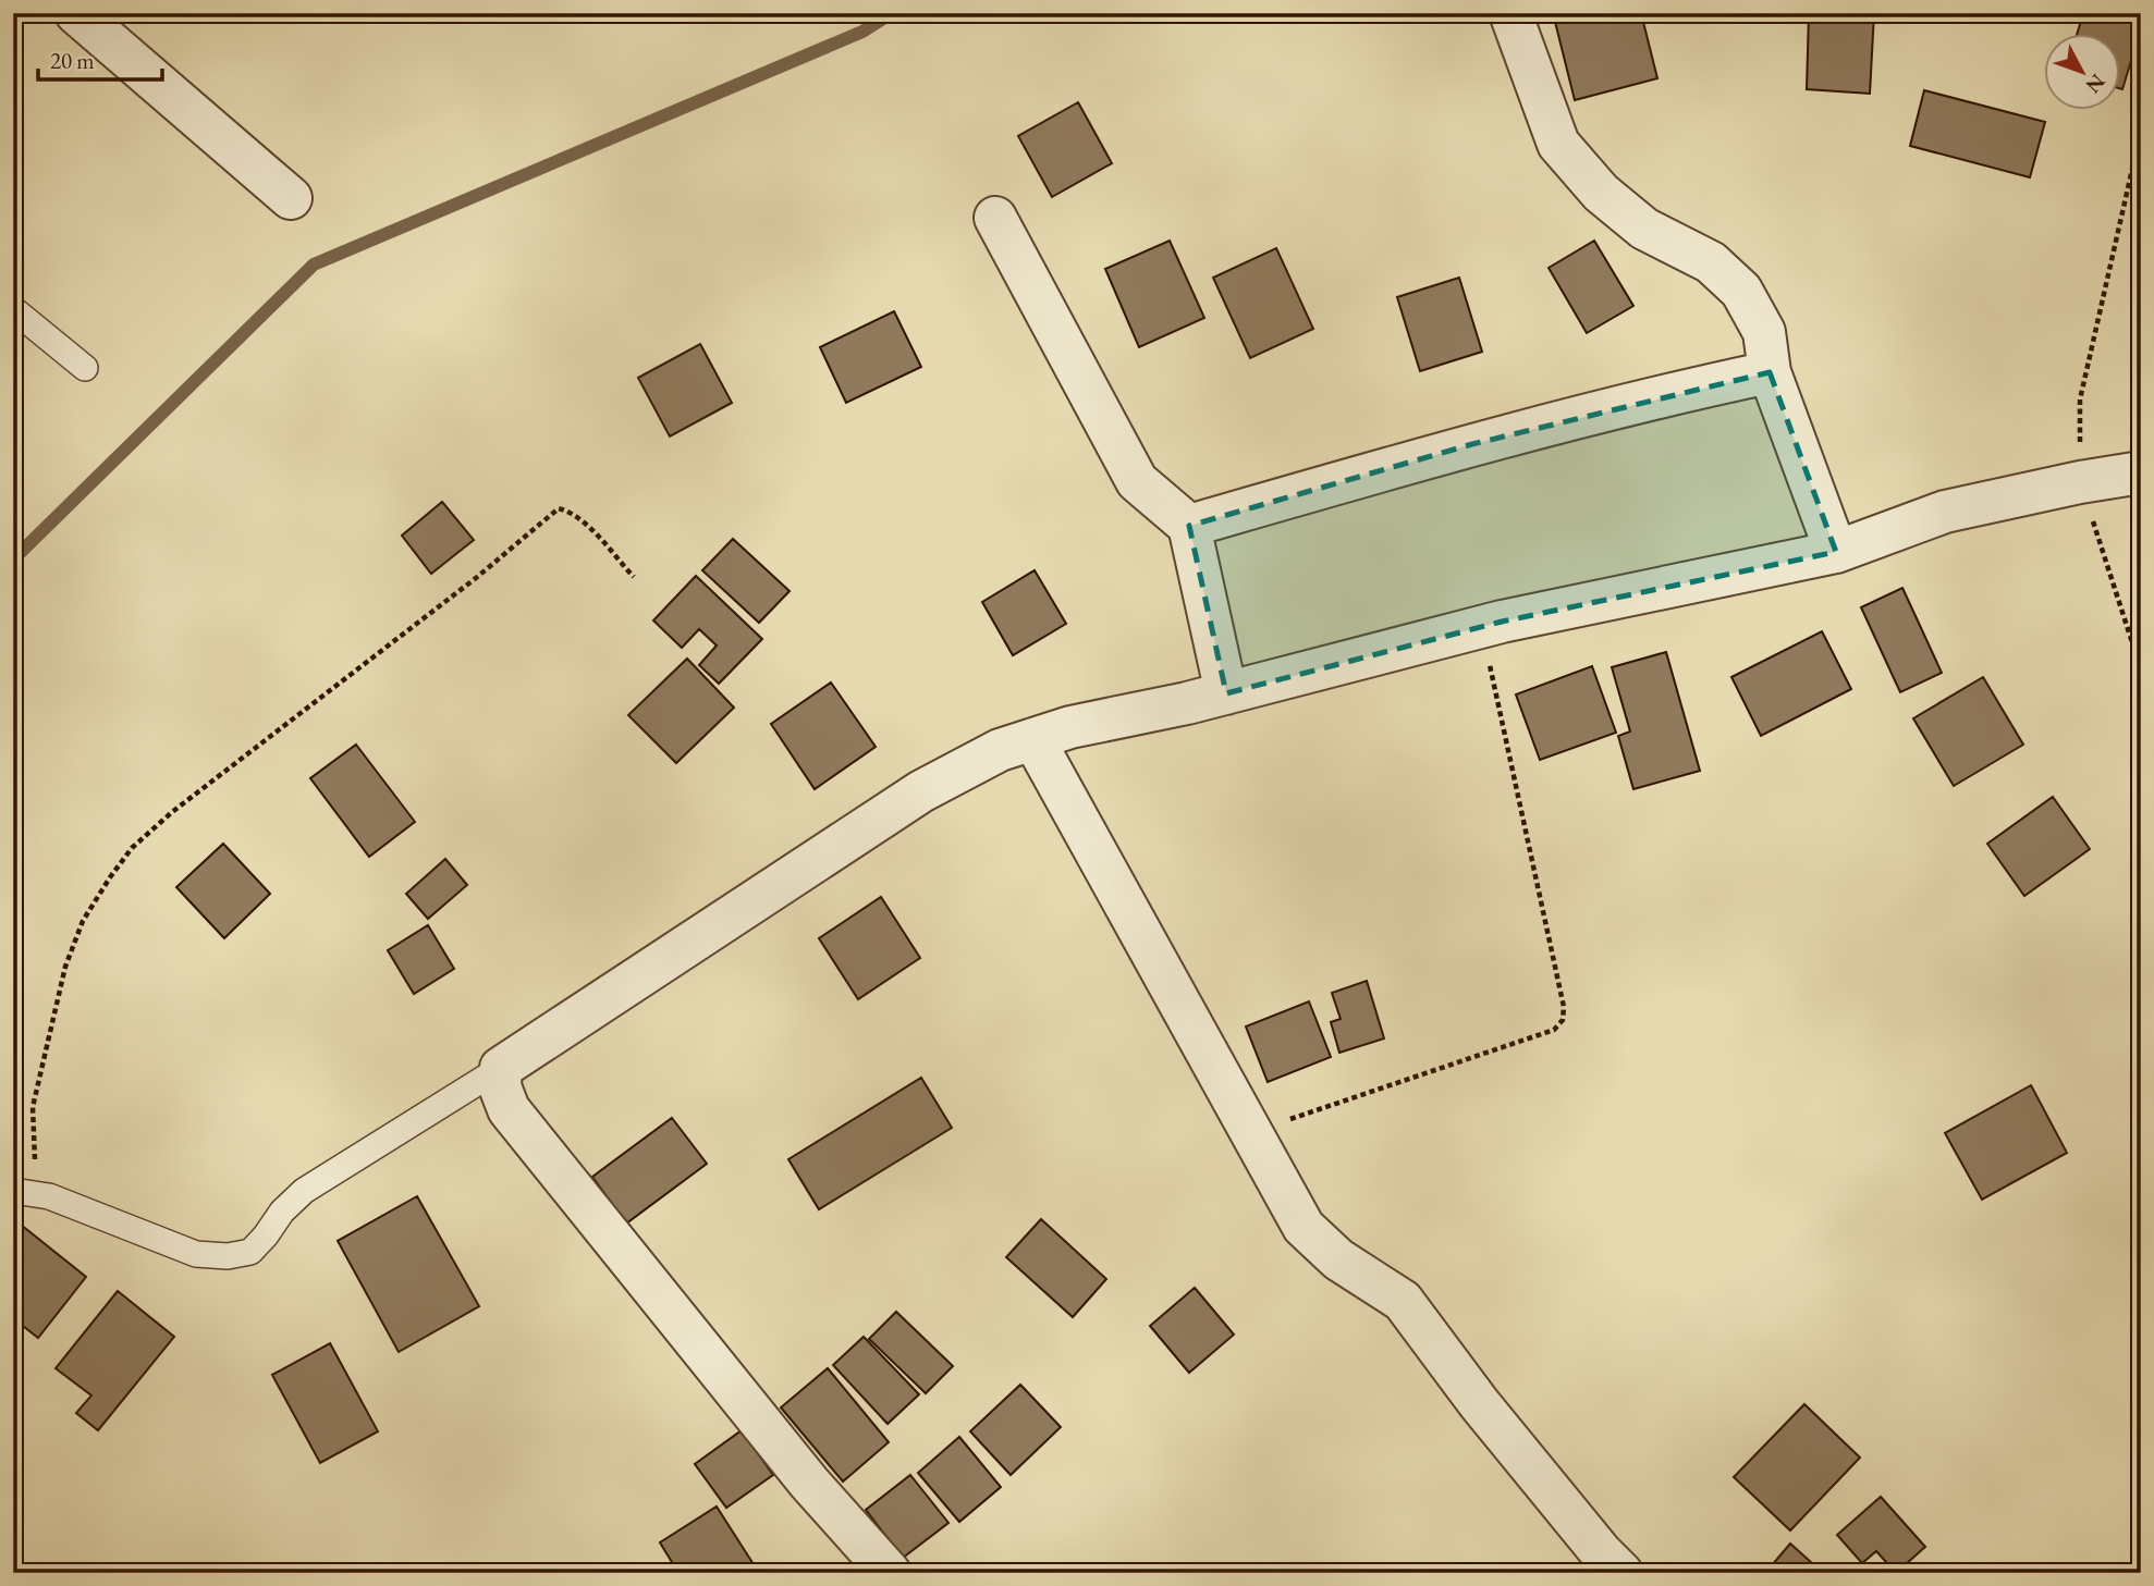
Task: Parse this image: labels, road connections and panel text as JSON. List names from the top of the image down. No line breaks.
{"scale_bar":"20 m","north":"bottom right"}
